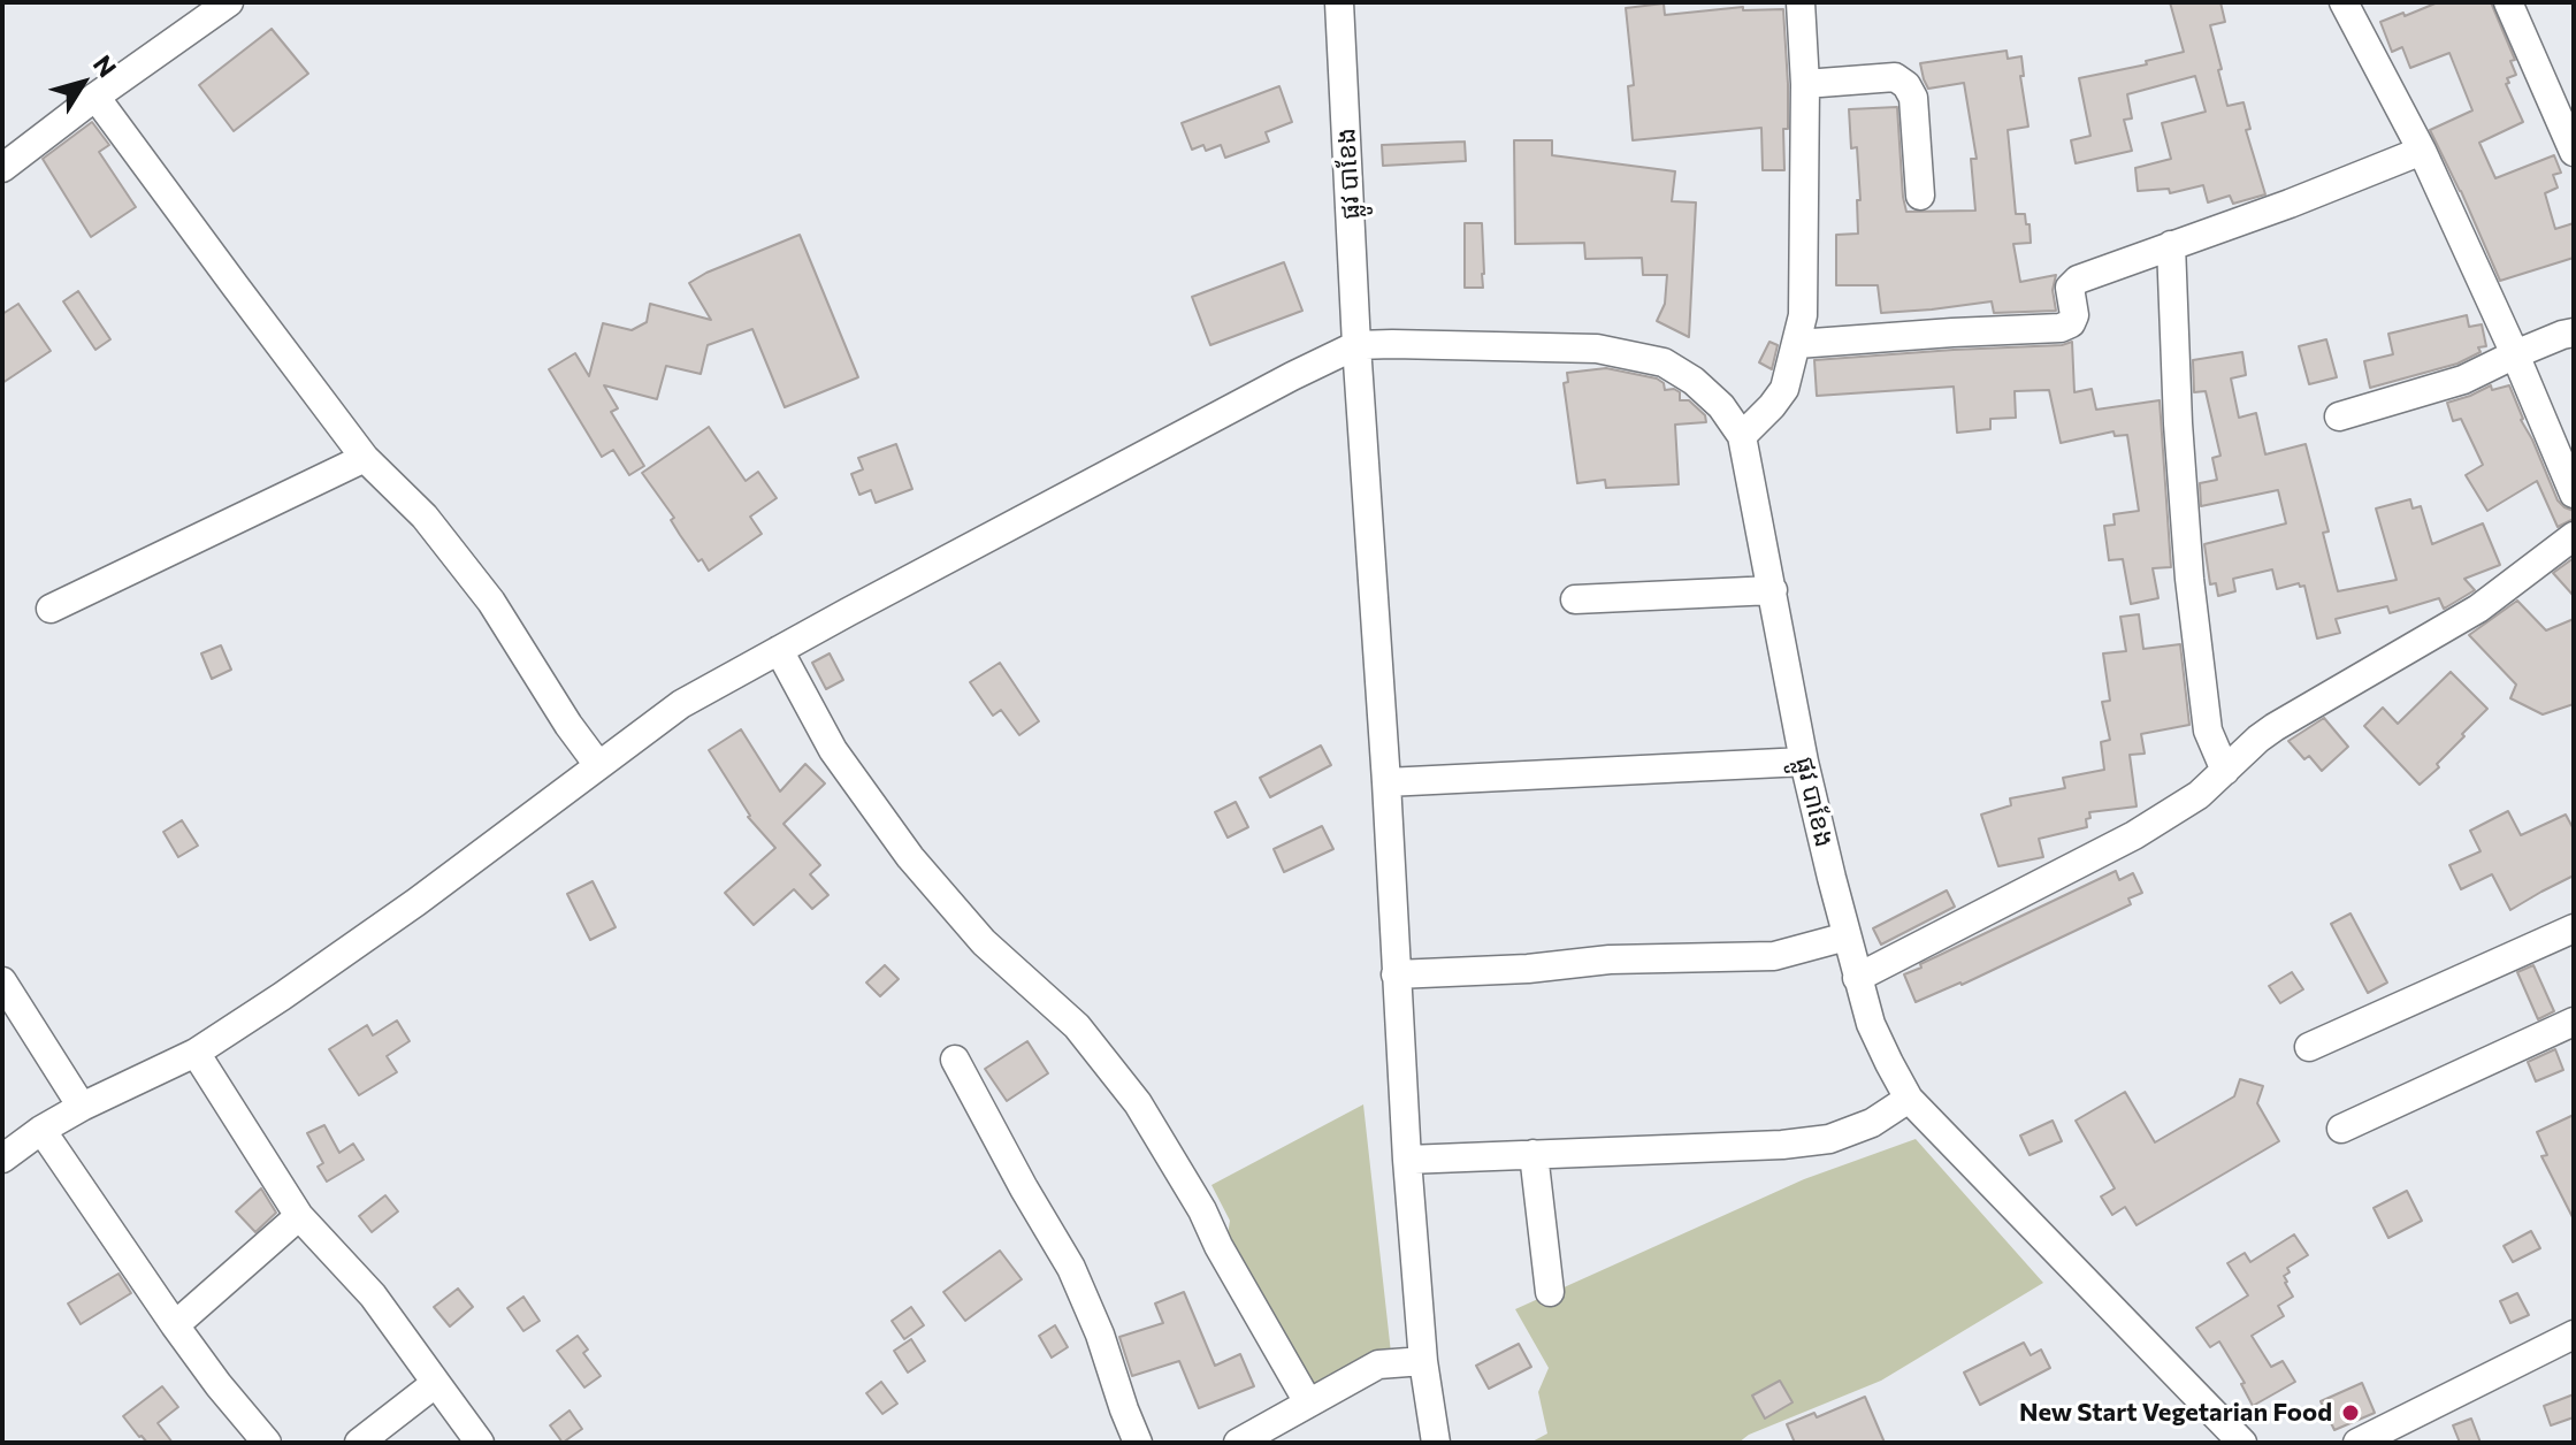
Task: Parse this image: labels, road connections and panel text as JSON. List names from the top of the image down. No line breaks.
{"streets":{"street":["ផ្លូវ បាខែង"]},"places":["New Start Vegetarian Food"],"north":"top right"}
